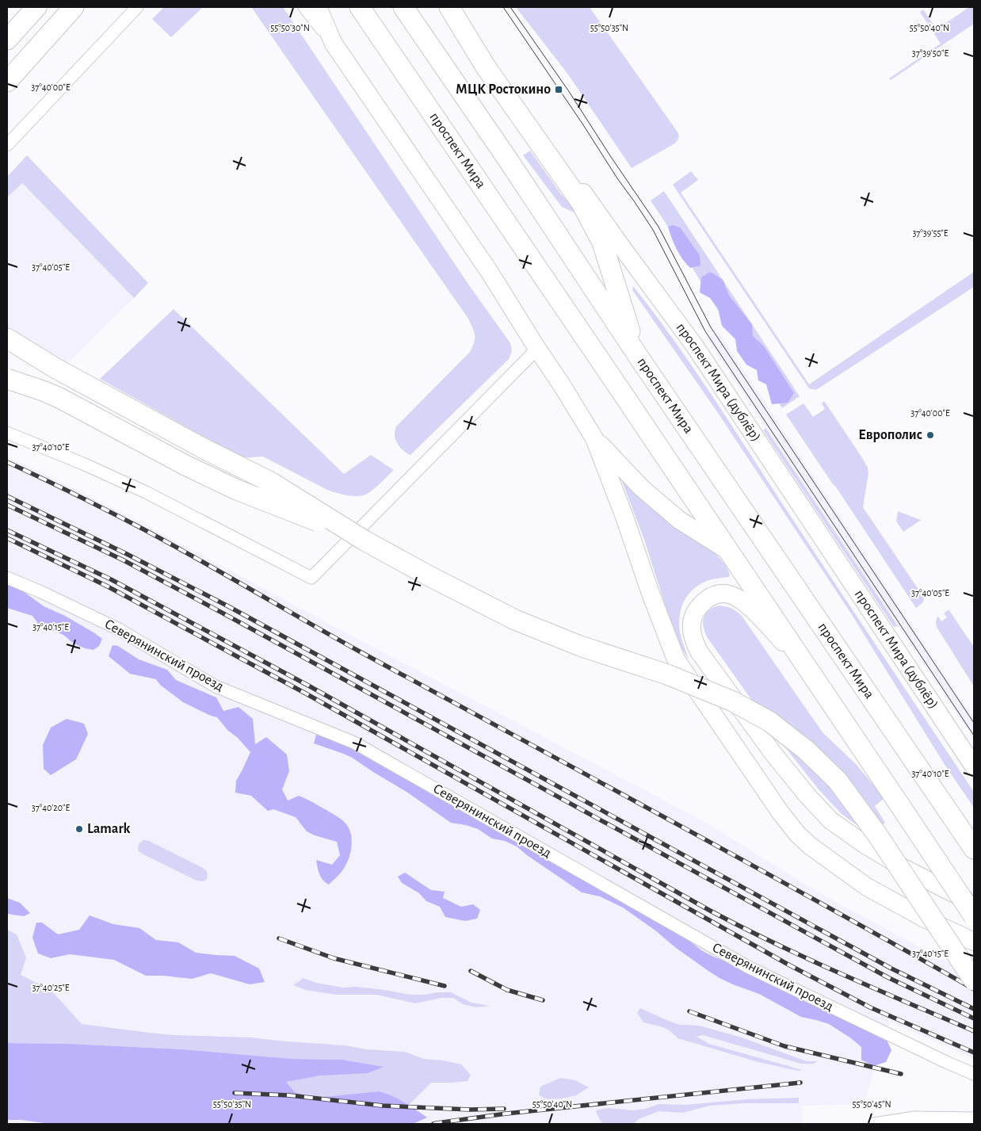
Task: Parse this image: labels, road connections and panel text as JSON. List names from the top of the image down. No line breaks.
{"streets":{"main road":["проспект Мира","проспект Мира (дублёр)"],"street":["Северянинский проезд"]},"places":{"transit":["МЦК Ростокино"],"other":["Европолис","Lamark"]},"coordinates":["55°50'30\"N","55°50'35\"N","55°50'40\"N","37°39'50\"E","37°40'00\"E","37°39'55\"E","37°40'05\"E","37°40'10\"E","37°40'15\"E","37°40'20\"E","37°40'25\"E","55°50'45\"N"]}
